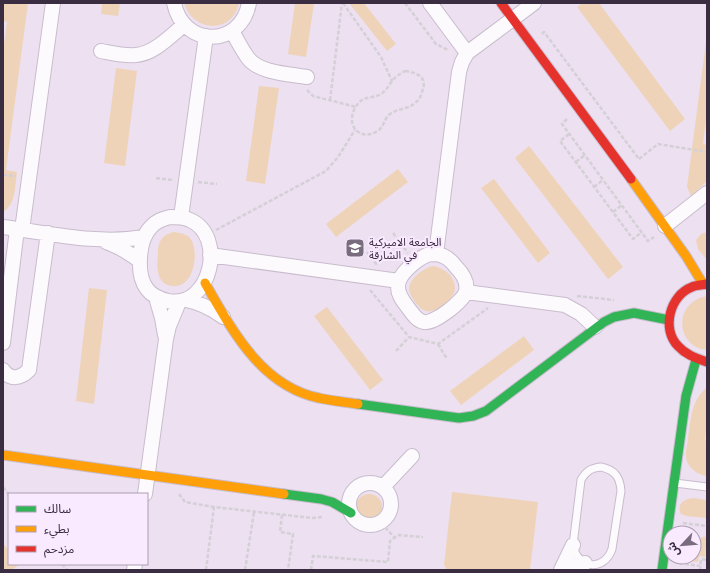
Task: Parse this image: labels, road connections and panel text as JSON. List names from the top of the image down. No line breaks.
{"places":{"school or university":["الجامعة الاميركية في الشارقة"]},"legend":["سالك","بطيء","مزدحم"],"north":"bottom left"}
